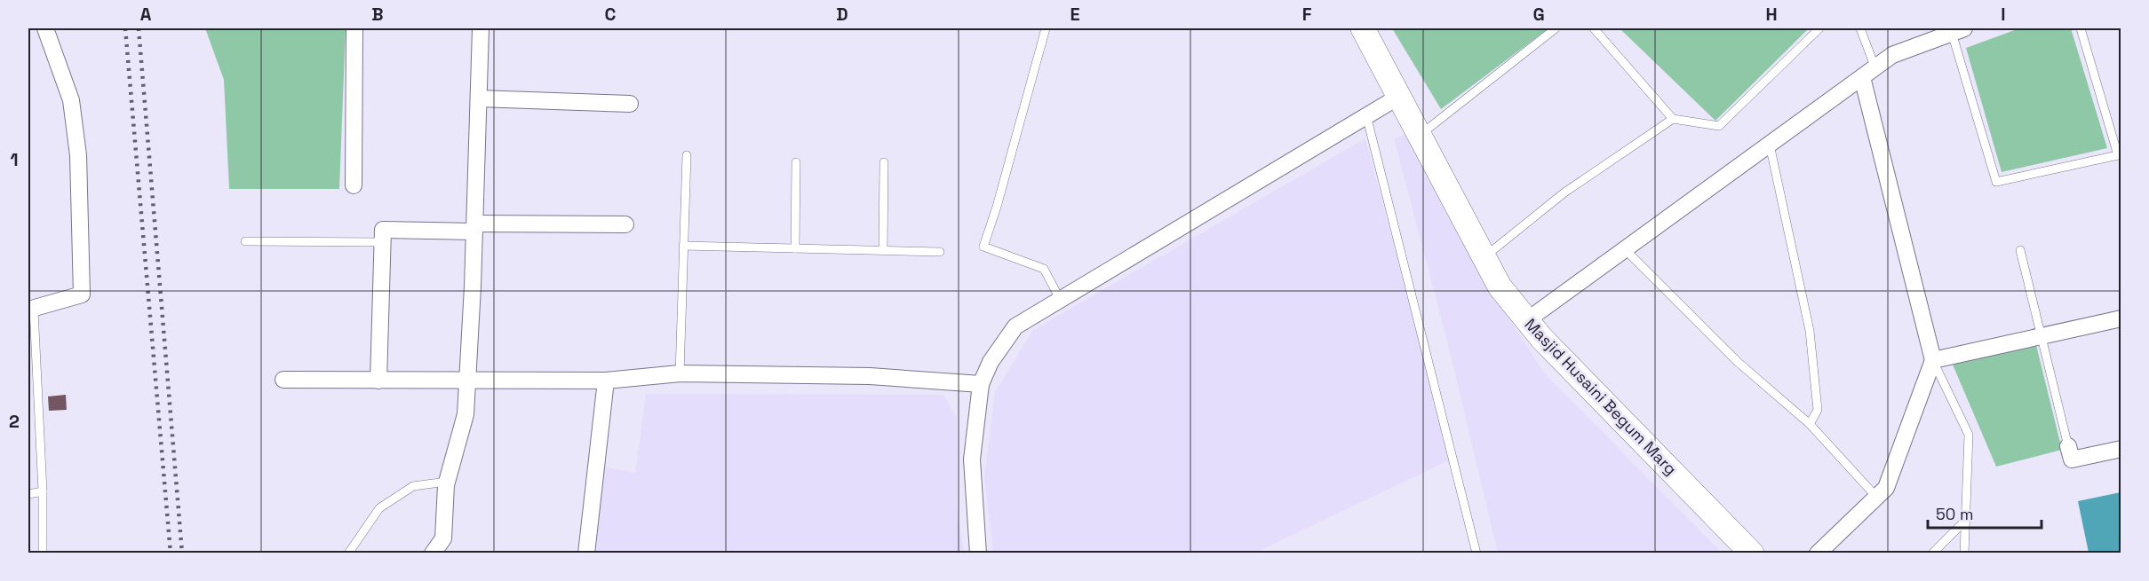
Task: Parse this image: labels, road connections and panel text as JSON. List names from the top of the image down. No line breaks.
{"streets":{"street":["Masjid Husaini Begum Marg"]},"scale_bar":"50 m","grid":{"columns":["A","B","C","D","E","F","G","H","I"],"rows":["1","2"]}}
